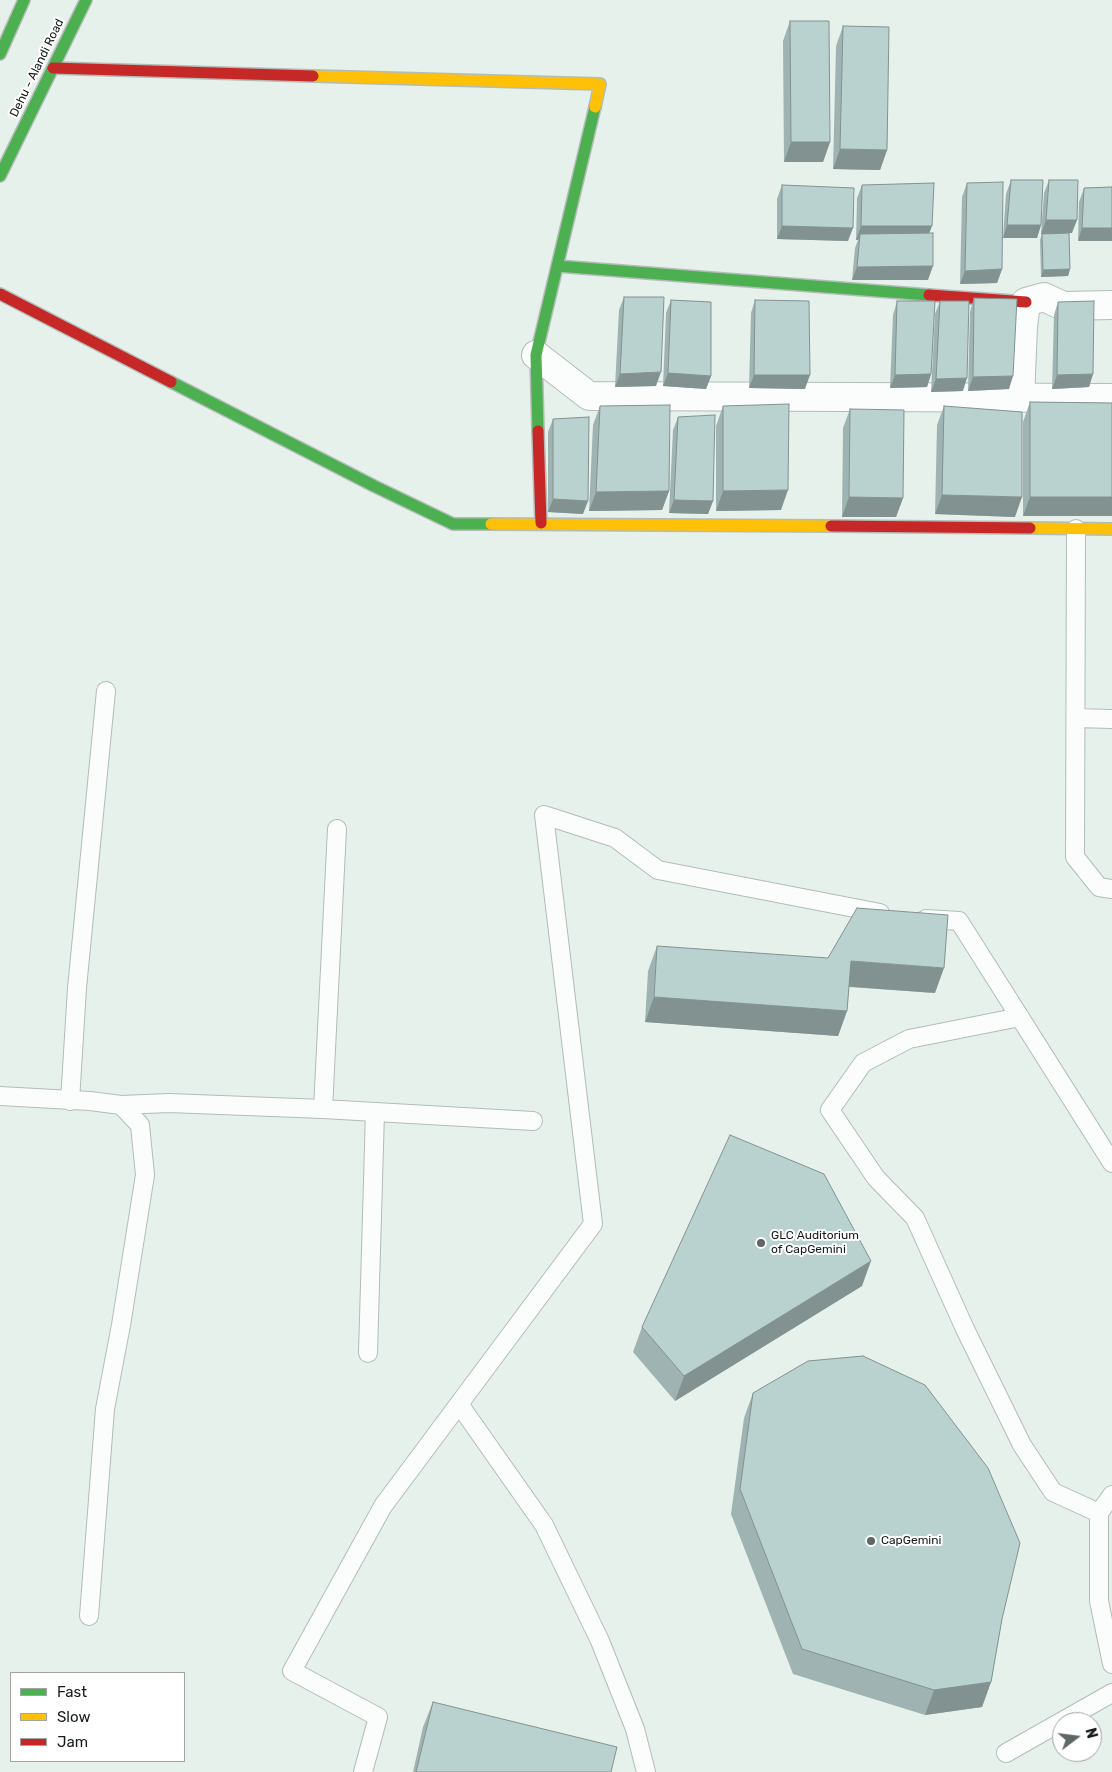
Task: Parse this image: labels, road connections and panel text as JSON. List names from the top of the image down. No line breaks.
{"streets":{"street":["Dehu - Alandi Road"]},"places":["GLC Auditorium of CapGemini","CapGemini"],"legend":["Fast","Slow","Jam"],"north":"right"}
